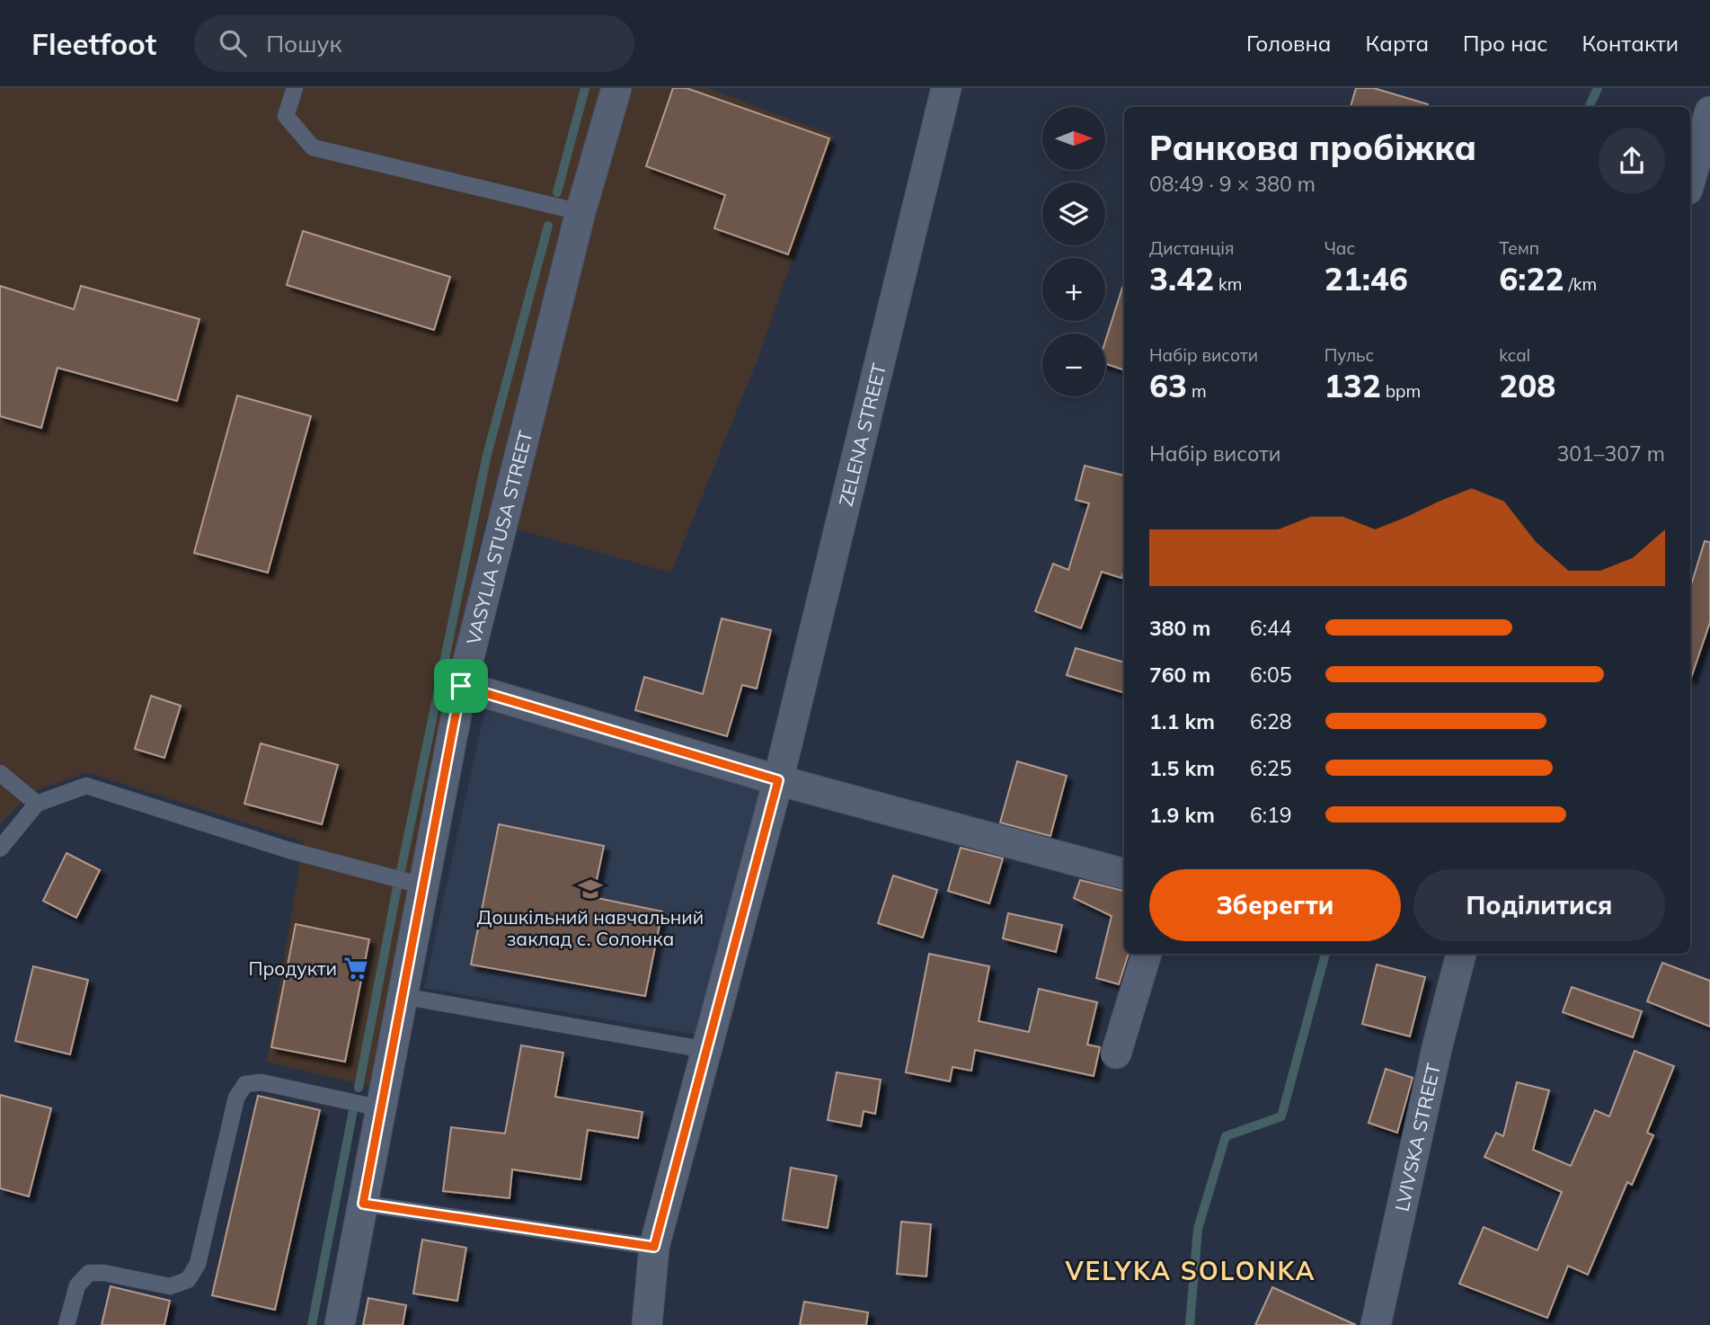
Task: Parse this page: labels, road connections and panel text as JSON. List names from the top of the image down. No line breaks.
{"streets":{"street":["ZELENA STREET","VASYLIA STUSA STREET","LVIVSKA STREET"]},"districts":["VELYKA SOLONKA"],"places":{"school or university":["Дошкільний навчальний заклад с. Солонка"],"supermarket":["Продукти"]},"north":"right","page":{"header":"Fleetfoot","search":"Пошук","nav":["Головна","Карта","Про нас","Контакти"],"map_buttons":["+","−"],"heading":["Ранкова пробіжка","08:49 · 9 × 380 m"],"stats":[["Дистанція","3.42 km"],["Час","21:46"],["Темп","6:22 /km"],["Набір висоти","63 m"],["Пульс","132 bpm"],["kcal","208"]],"chart":["Набір висоти","301–307 m"],"list":[{"name":"380 m","note":"6:44"},{"name":"760 m","note":"6:05"},{"name":"1.1 km","note":"6:28"},{"name":"1.5 km","note":"6:25"},{"name":"1.9 km","note":"6:19"}],"buttons":["Зберегти","Поділитися"]}}
